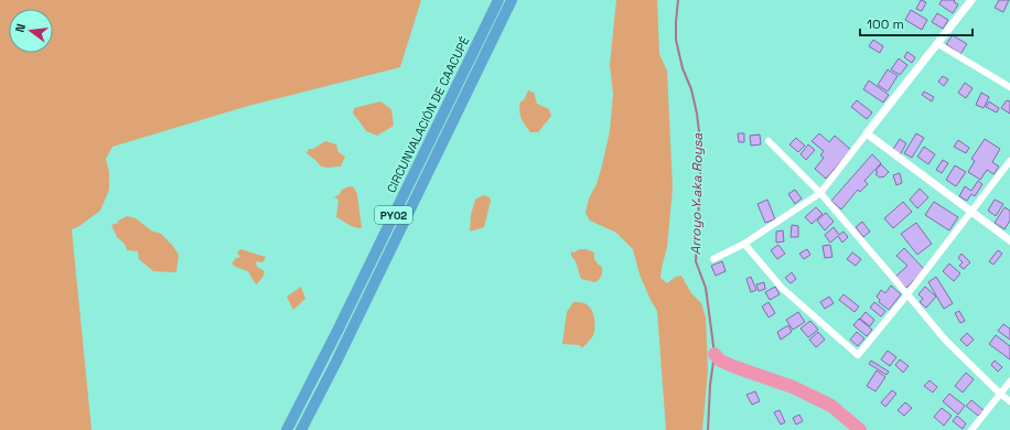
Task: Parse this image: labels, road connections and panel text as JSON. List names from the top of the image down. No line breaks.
{"streets":{"highway":["CIRCUNVALACIÓN DE CAACUPÉ","PY02"]},"water":["Arroyo Y aka Roysa"],"scale_bar":"100 m","north":"left"}
